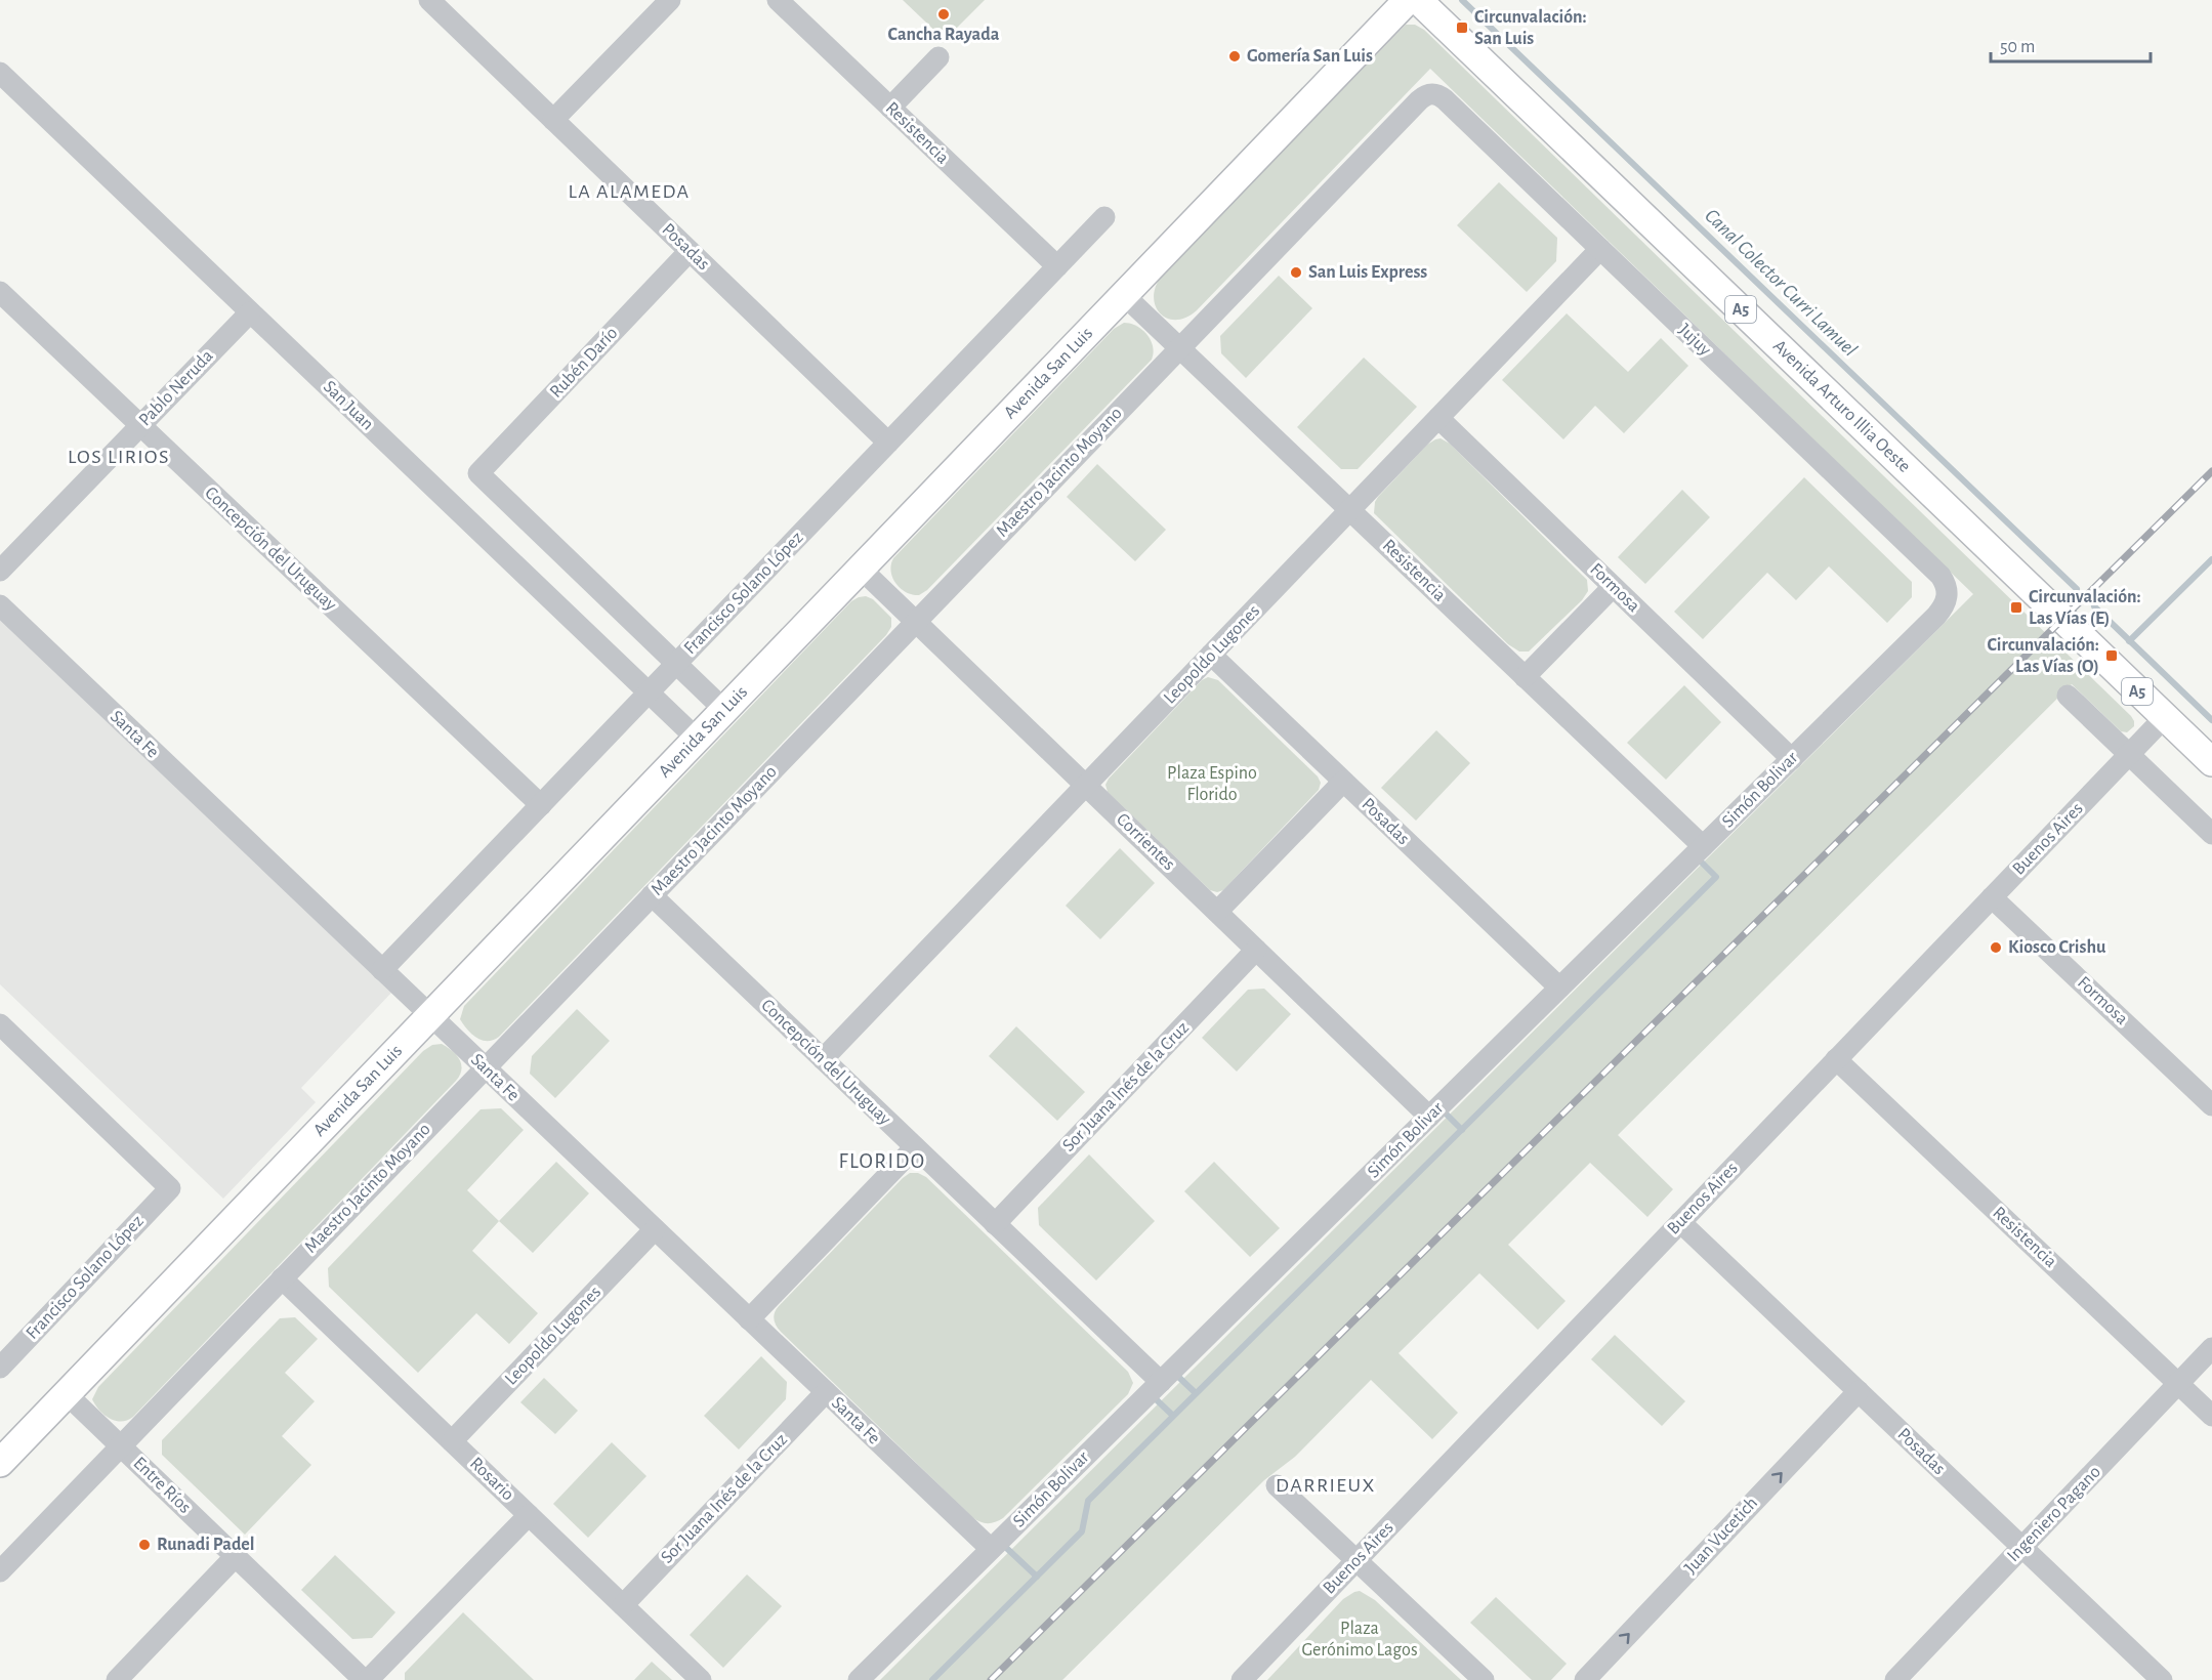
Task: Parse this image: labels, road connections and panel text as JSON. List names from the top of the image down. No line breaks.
{"streets":{"main road":["A5","Avenida San Luis","Avenida Arturo Illia Oeste"],"street":["Resistencia","Posadas","Jujuy","Rubén Darío","Pablo Neruda","San Juan","Maestro Jacinto Moyano","Concepción del Uruguay","Formosa","Francisco Solano López","Leopoldo Lugones","Santa Fe","Simón Bolivar","Buenos Aires","Corrientes","Sor Juana Inés de la Cruz","Rosario","Entre Ríos","Ingeniero Pagano","Juan Vucetich"]},"crossings":[["Resistencia","Avenida San Luis"],["Resistencia","Maestro Jacinto Moyano"],["Resistencia","Francisco Solano López"],["Resistencia","Leopoldo Lugones"],["Resistencia","Simón Bolivar"],["Resistencia","Buenos Aires"],["Resistencia","Ingeniero Pagano"],["Posadas","Rubén Darío"],["Posadas","Francisco Solano López"],["Posadas","Leopoldo Lugones"],["Posadas","Simón Bolivar"],["Posadas","Buenos Aires"],["Posadas","Ingeniero Pagano"],["Posadas","Juan Vucetich"],["Jujuy","Maestro Jacinto Moyano"],["Jujuy","Leopoldo Lugones"],["Jujuy","Simón Bolivar"],["Rubén Darío","Francisco Solano López"],["Avenida San Luis","San Juan"],["Avenida San Luis","Santa Fe"],["Avenida San Luis","Corrientes"],["Avenida San Luis","Entre Ríos"],["Pablo Neruda","San Juan"],["Pablo Neruda","Concepción del Uruguay"],["San Juan","Francisco Solano López"],["Avenida Arturo Illia Oeste","Buenos Aires"],["Maestro Jacinto Moyano","Concepción del Uruguay"],["Maestro Jacinto Moyano","Santa Fe"],["Maestro Jacinto Moyano","Corrientes"],["Maestro Jacinto Moyano","Rosario"],["Maestro Jacinto Moyano","Entre Ríos"],["Concepción del Uruguay","Francisco Solano López"],["Concepción del Uruguay","Leopoldo Lugones"],["Concepción del Uruguay","Simón Bolivar"],["Concepción del Uruguay","Sor Juana Inés de la Cruz"],["Formosa","Leopoldo Lugones"],["Formosa","Simón Bolivar"],["Formosa","Buenos Aires"],["Francisco Solano López","Santa Fe"],["Leopoldo Lugones","Santa Fe"],["Leopoldo Lugones","Corrientes"],["Leopoldo Lugones","Rosario"],["Santa Fe","Simón Bolivar"],["Santa Fe","Sor Juana Inés de la Cruz"],["Simón Bolivar","Corrientes"],["Corrientes","Sor Juana Inés de la Cruz"],["Sor Juana Inés de la Cruz","Rosario"]],"one_way":["Juan Vucetich"],"districts":["LA ALAMEDA","LOS LIRIOS","FLORIDO","DARRIEUX"],"water":["Canal Colector Curri Lamuel"],"parks":["Plaza Espino Florido","Plaza Gerónimo Lagos"],"places":{"other":["Cancha Rayada","Gomería San Luis","San Luis Express","Kiosco Crishu","Runadi Padel"],"transit":["Circunvalación: San Luis","Circunvalación: Las Vías (E)","Circunvalación: Las Vías (O)"]},"scale_bar":"50 m"}
